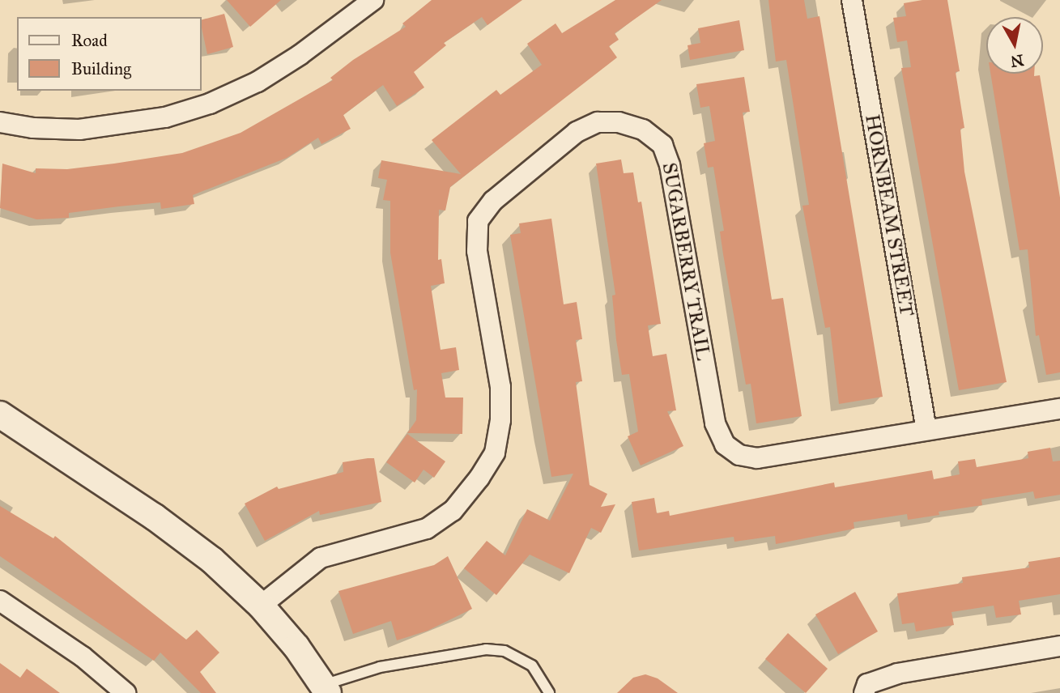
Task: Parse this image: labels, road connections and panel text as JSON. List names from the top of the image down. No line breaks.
{"streets":{"street":["HORNBEAM STREET","SUGARBERRY TRAIL"]},"crossings":[["HORNBEAM STREET","SUGARBERRY TRAIL"]],"legend":["Road","Building"],"north":"bottom"}
